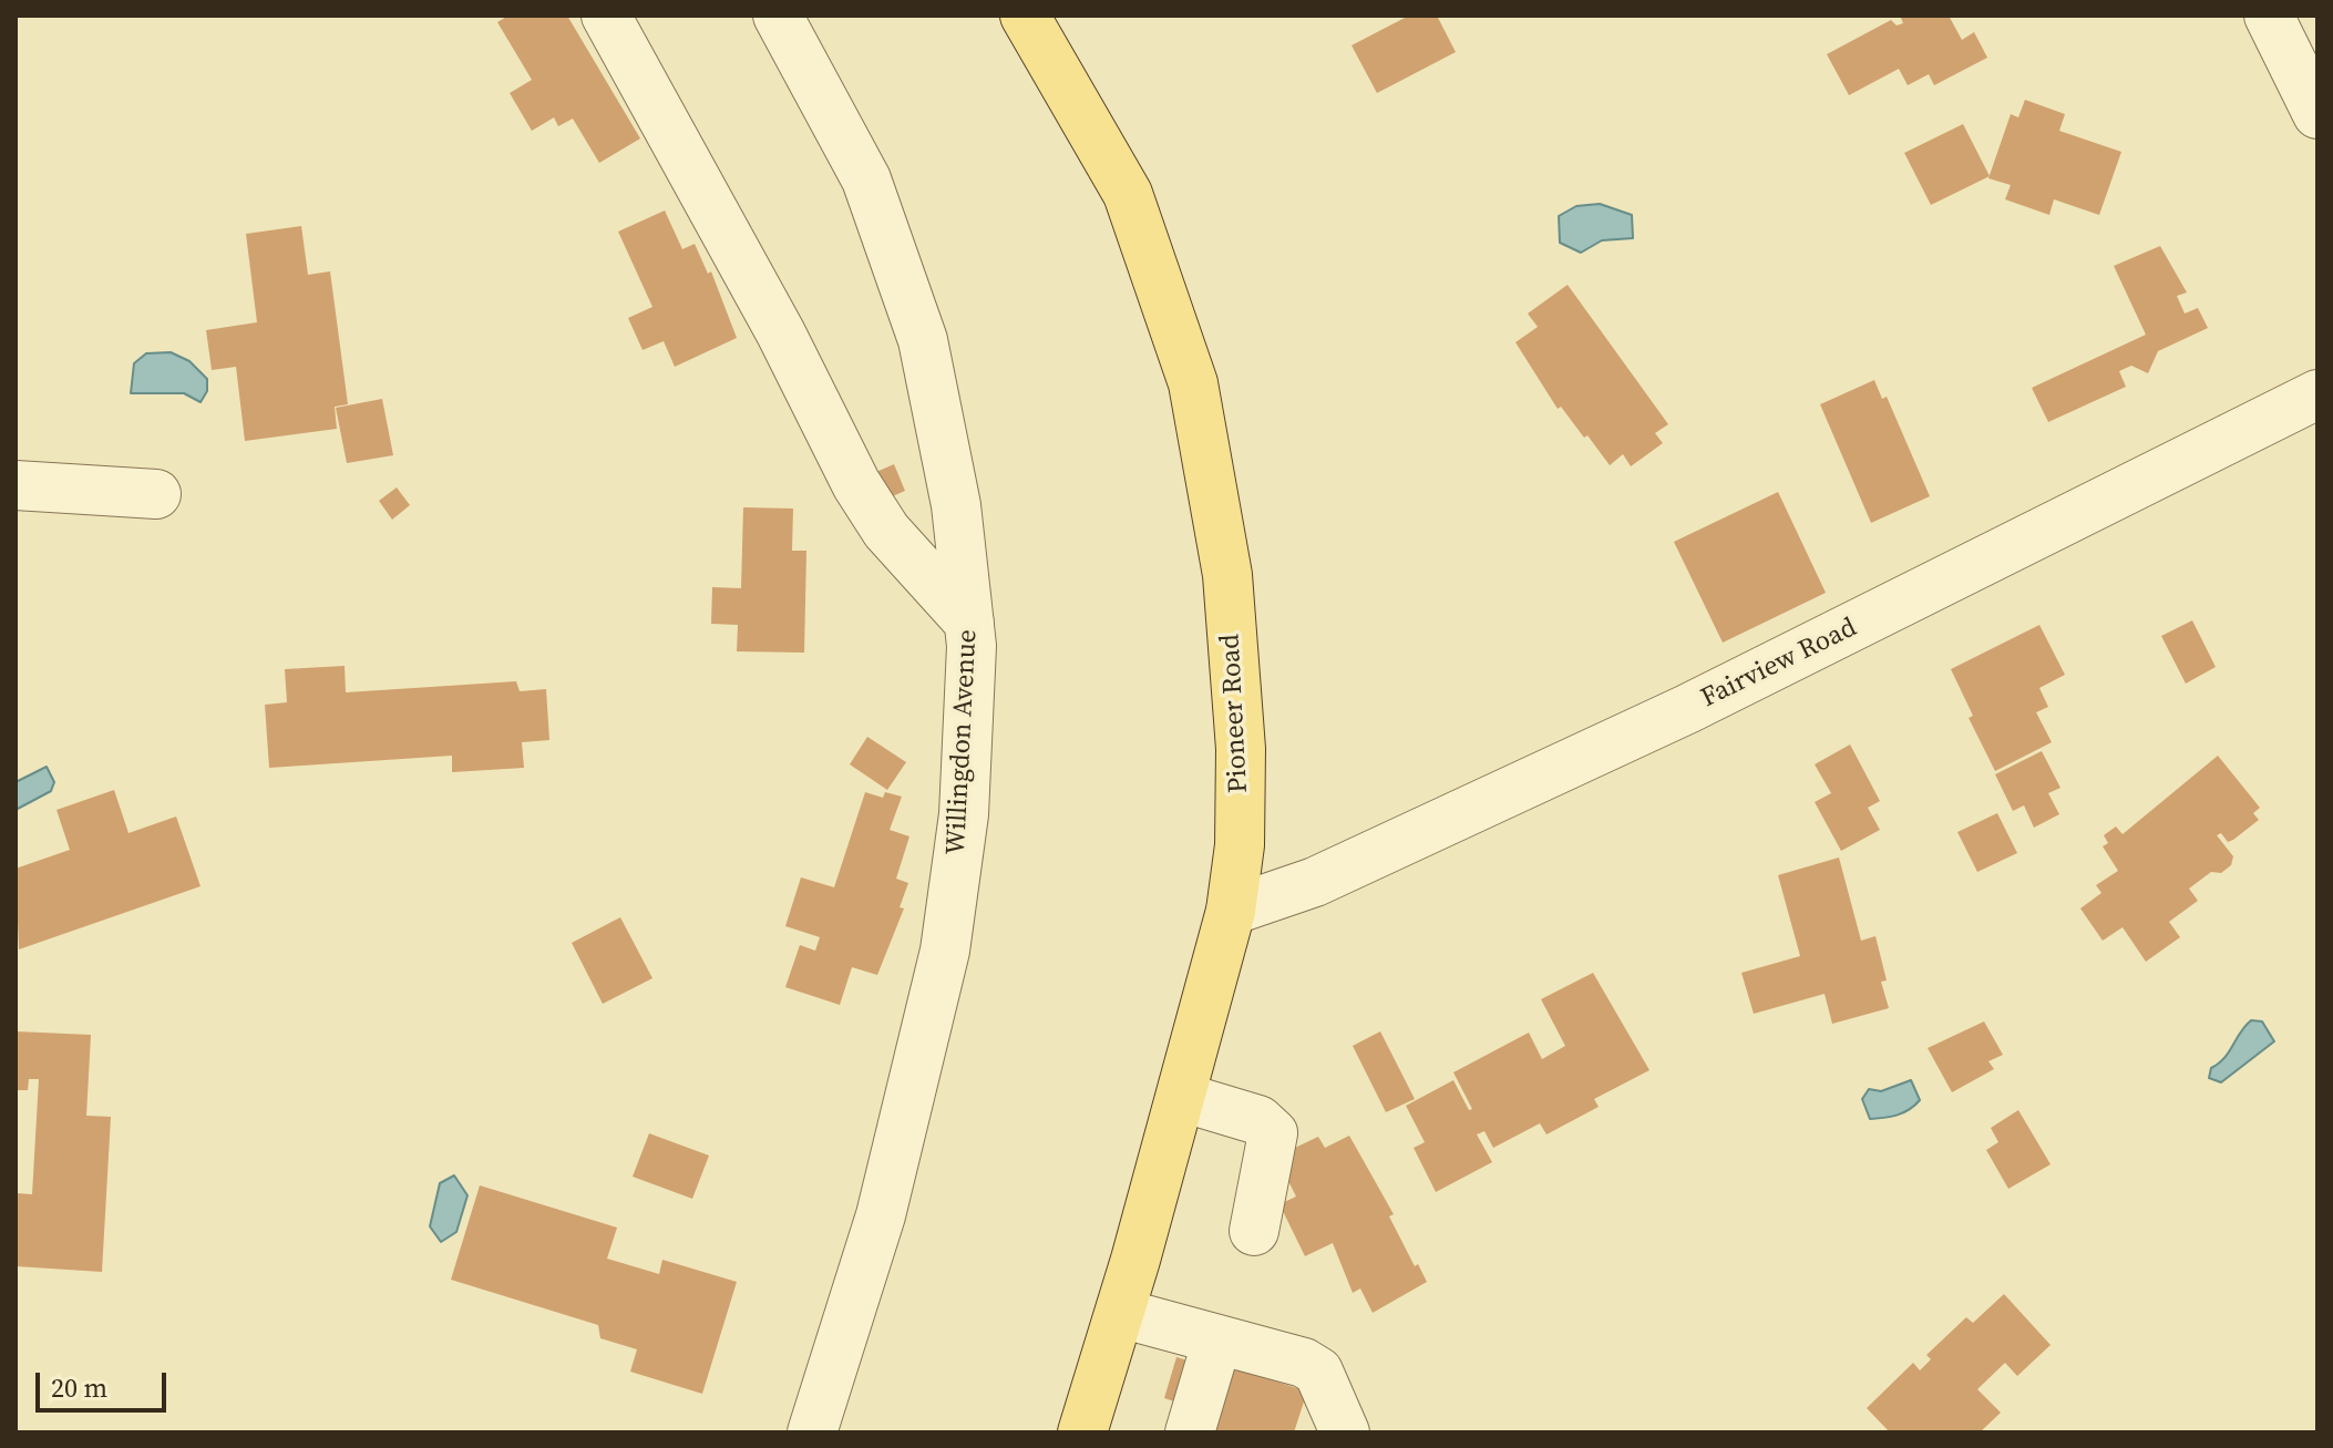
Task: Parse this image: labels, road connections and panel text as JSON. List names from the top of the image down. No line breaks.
{"streets":{"main road":["Pioneer Road"],"street":["Fairview Road","Willingdon Avenue"]},"crossings":[["Fairview Road","Pioneer Road"]],"scale_bar":"20 m"}
